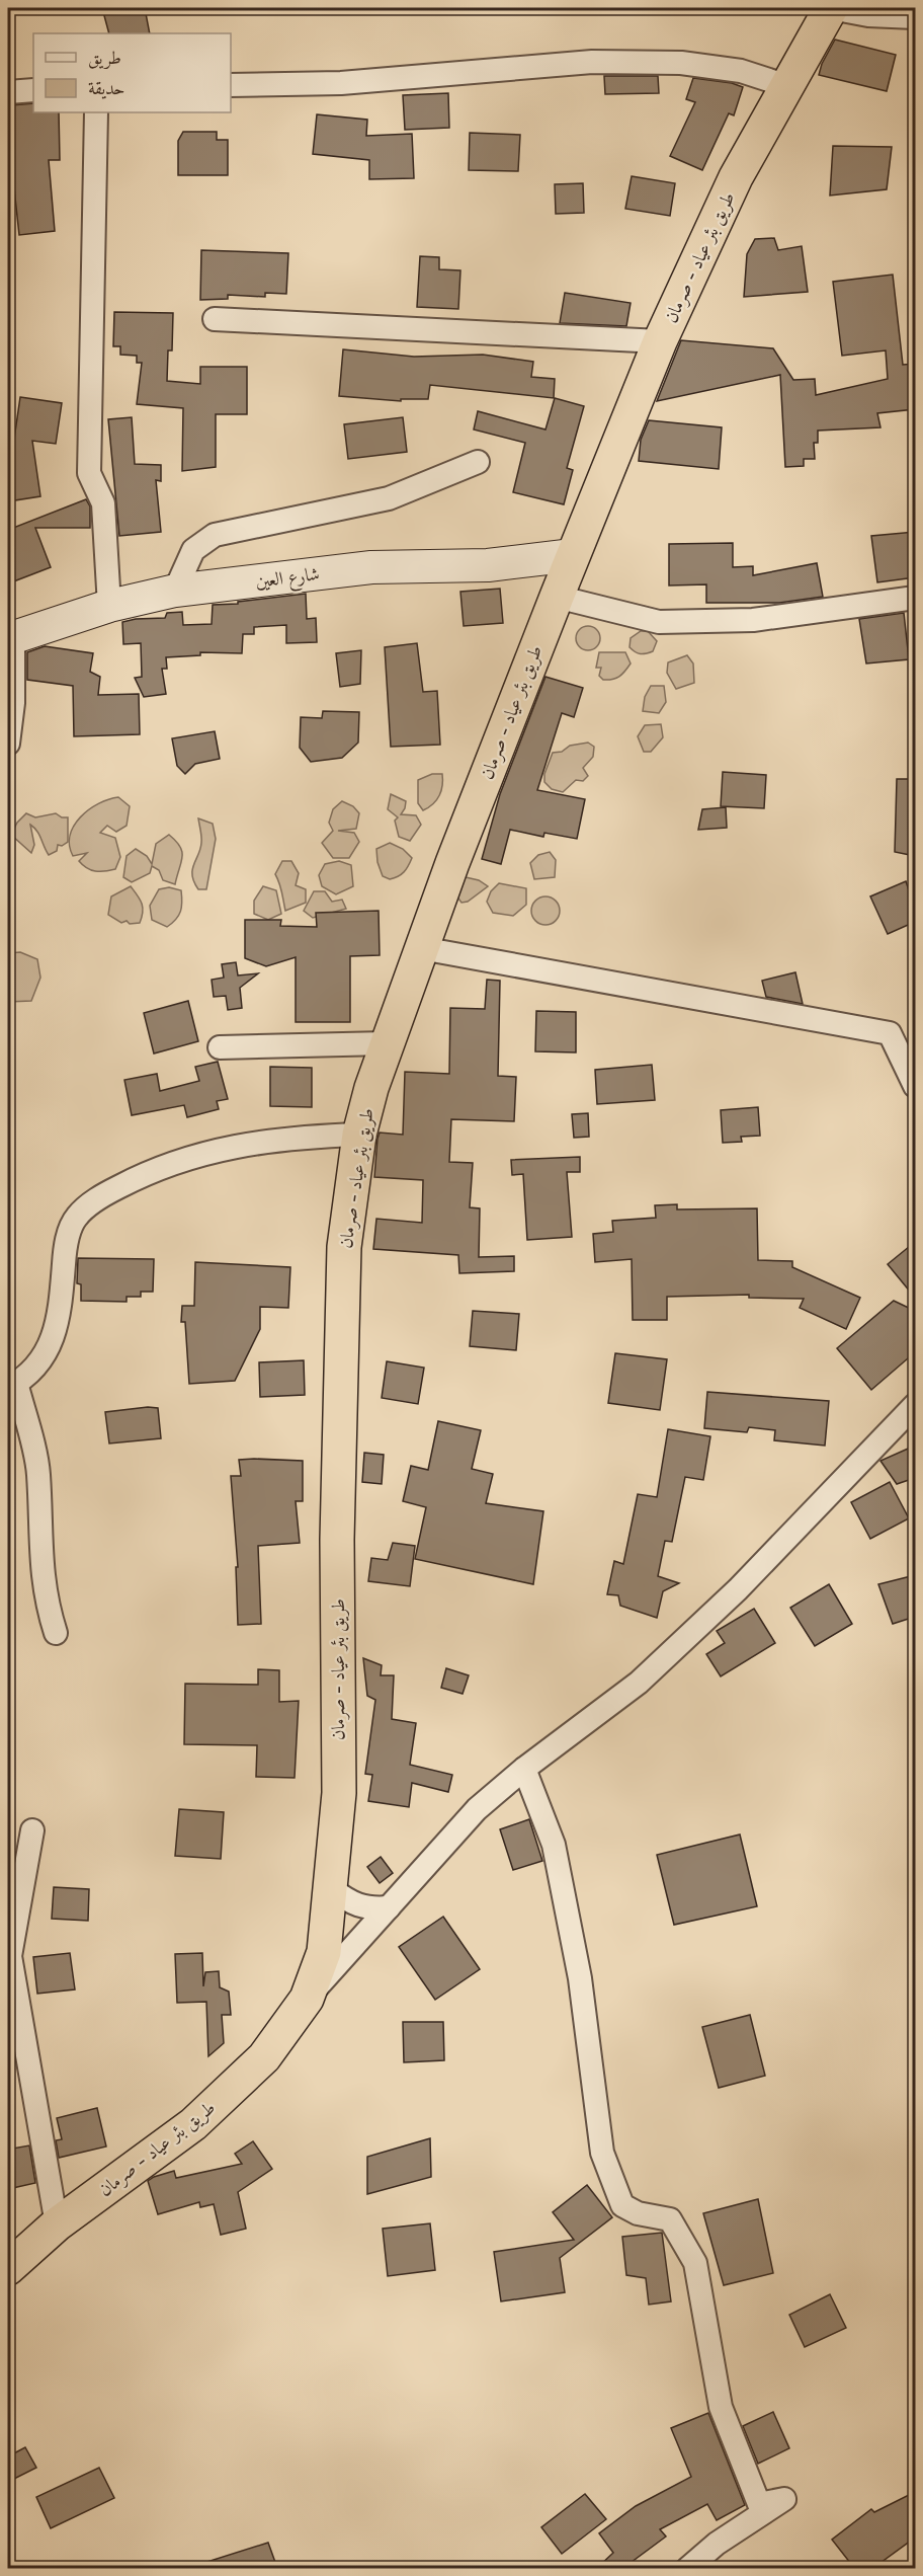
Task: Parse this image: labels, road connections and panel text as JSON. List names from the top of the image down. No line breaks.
{"streets":{"highway":["طريق بئر عياد - صرمان"],"street":["شارع العين"]},"crossings":[["طريق بئر عياد - صرمان","شارع العين"]],"legend":["طريق","حديقة"]}
